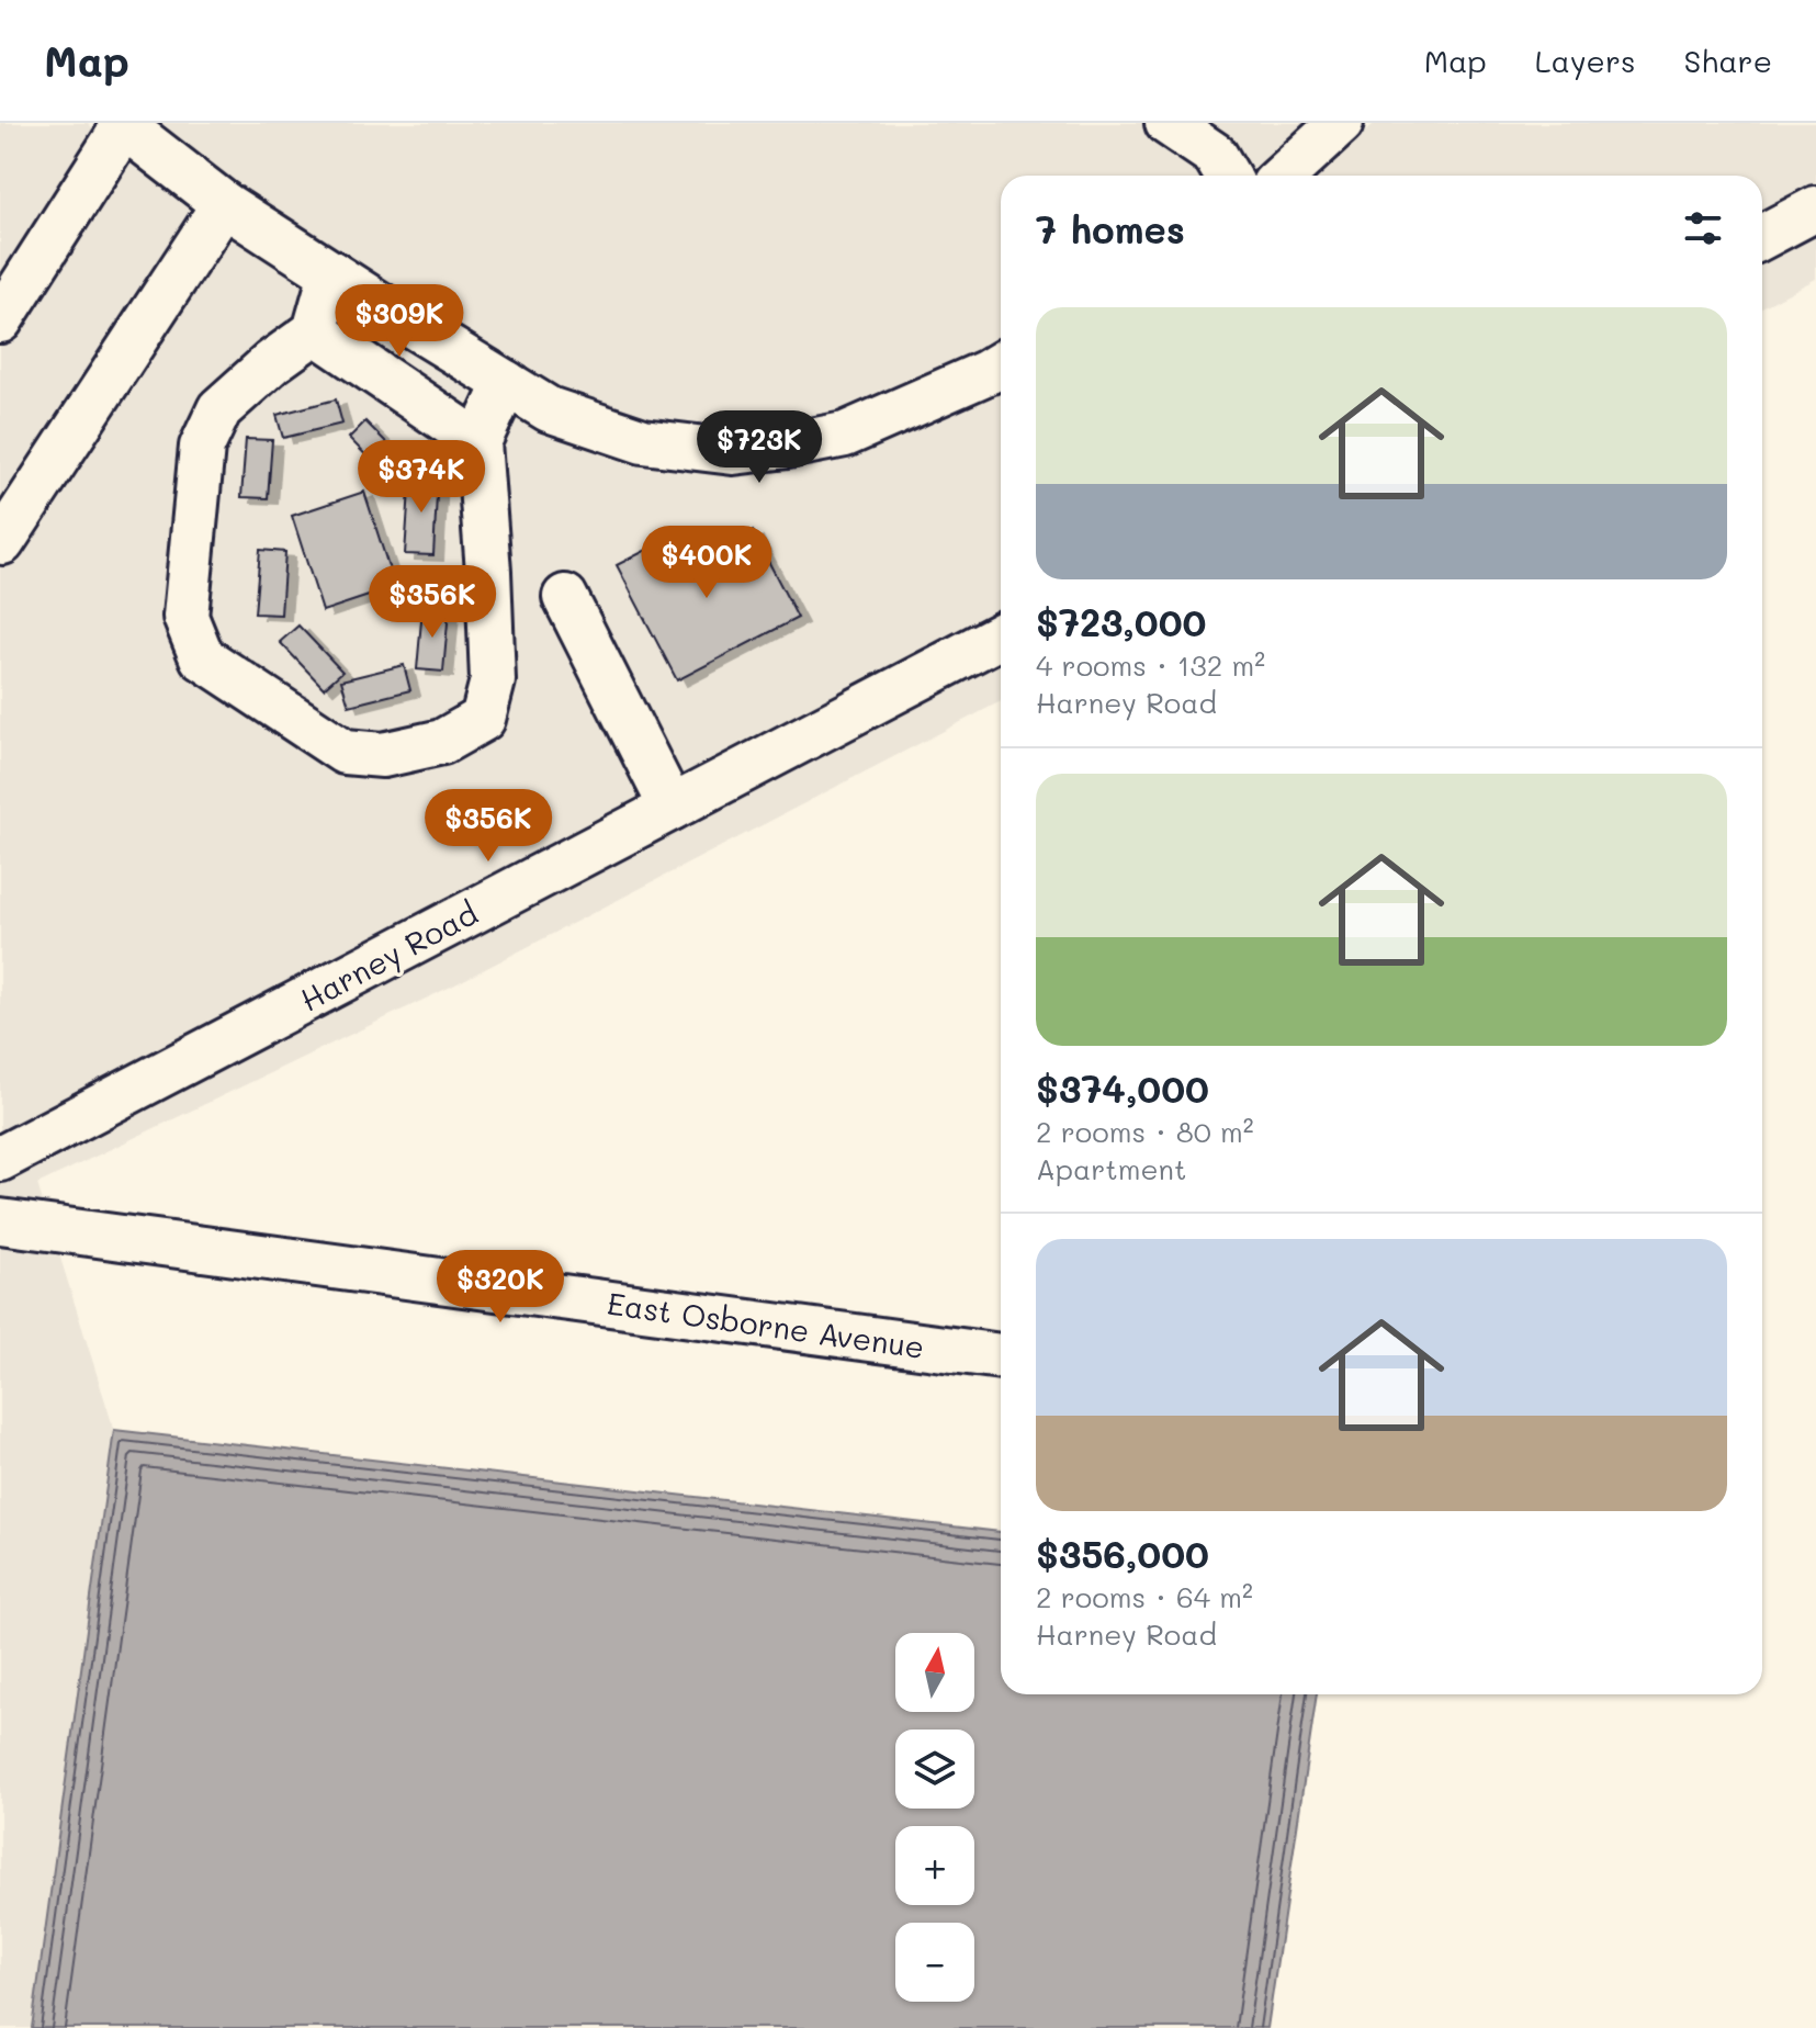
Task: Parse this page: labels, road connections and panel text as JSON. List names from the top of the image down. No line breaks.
{"streets":{"street":["Harney Road","East Osborne Avenue"]},"north":"top","page":{"header":"Map","nav":["Map","Layers","Share"],"heading":"7 homes","list":[{"name":"$723,000","note":"4 rooms · 132 m² · Harney Road"},{"name":"$374,000","note":"2 rooms · 80 m² · Apartment"},{"name":"$356,000","note":"2 rooms · 64 m² · Harney Road"}],"price":["$309K","$723K","$374K","$400K","$356K","$356K","$320K"],"map_buttons":["+","−"]}}
